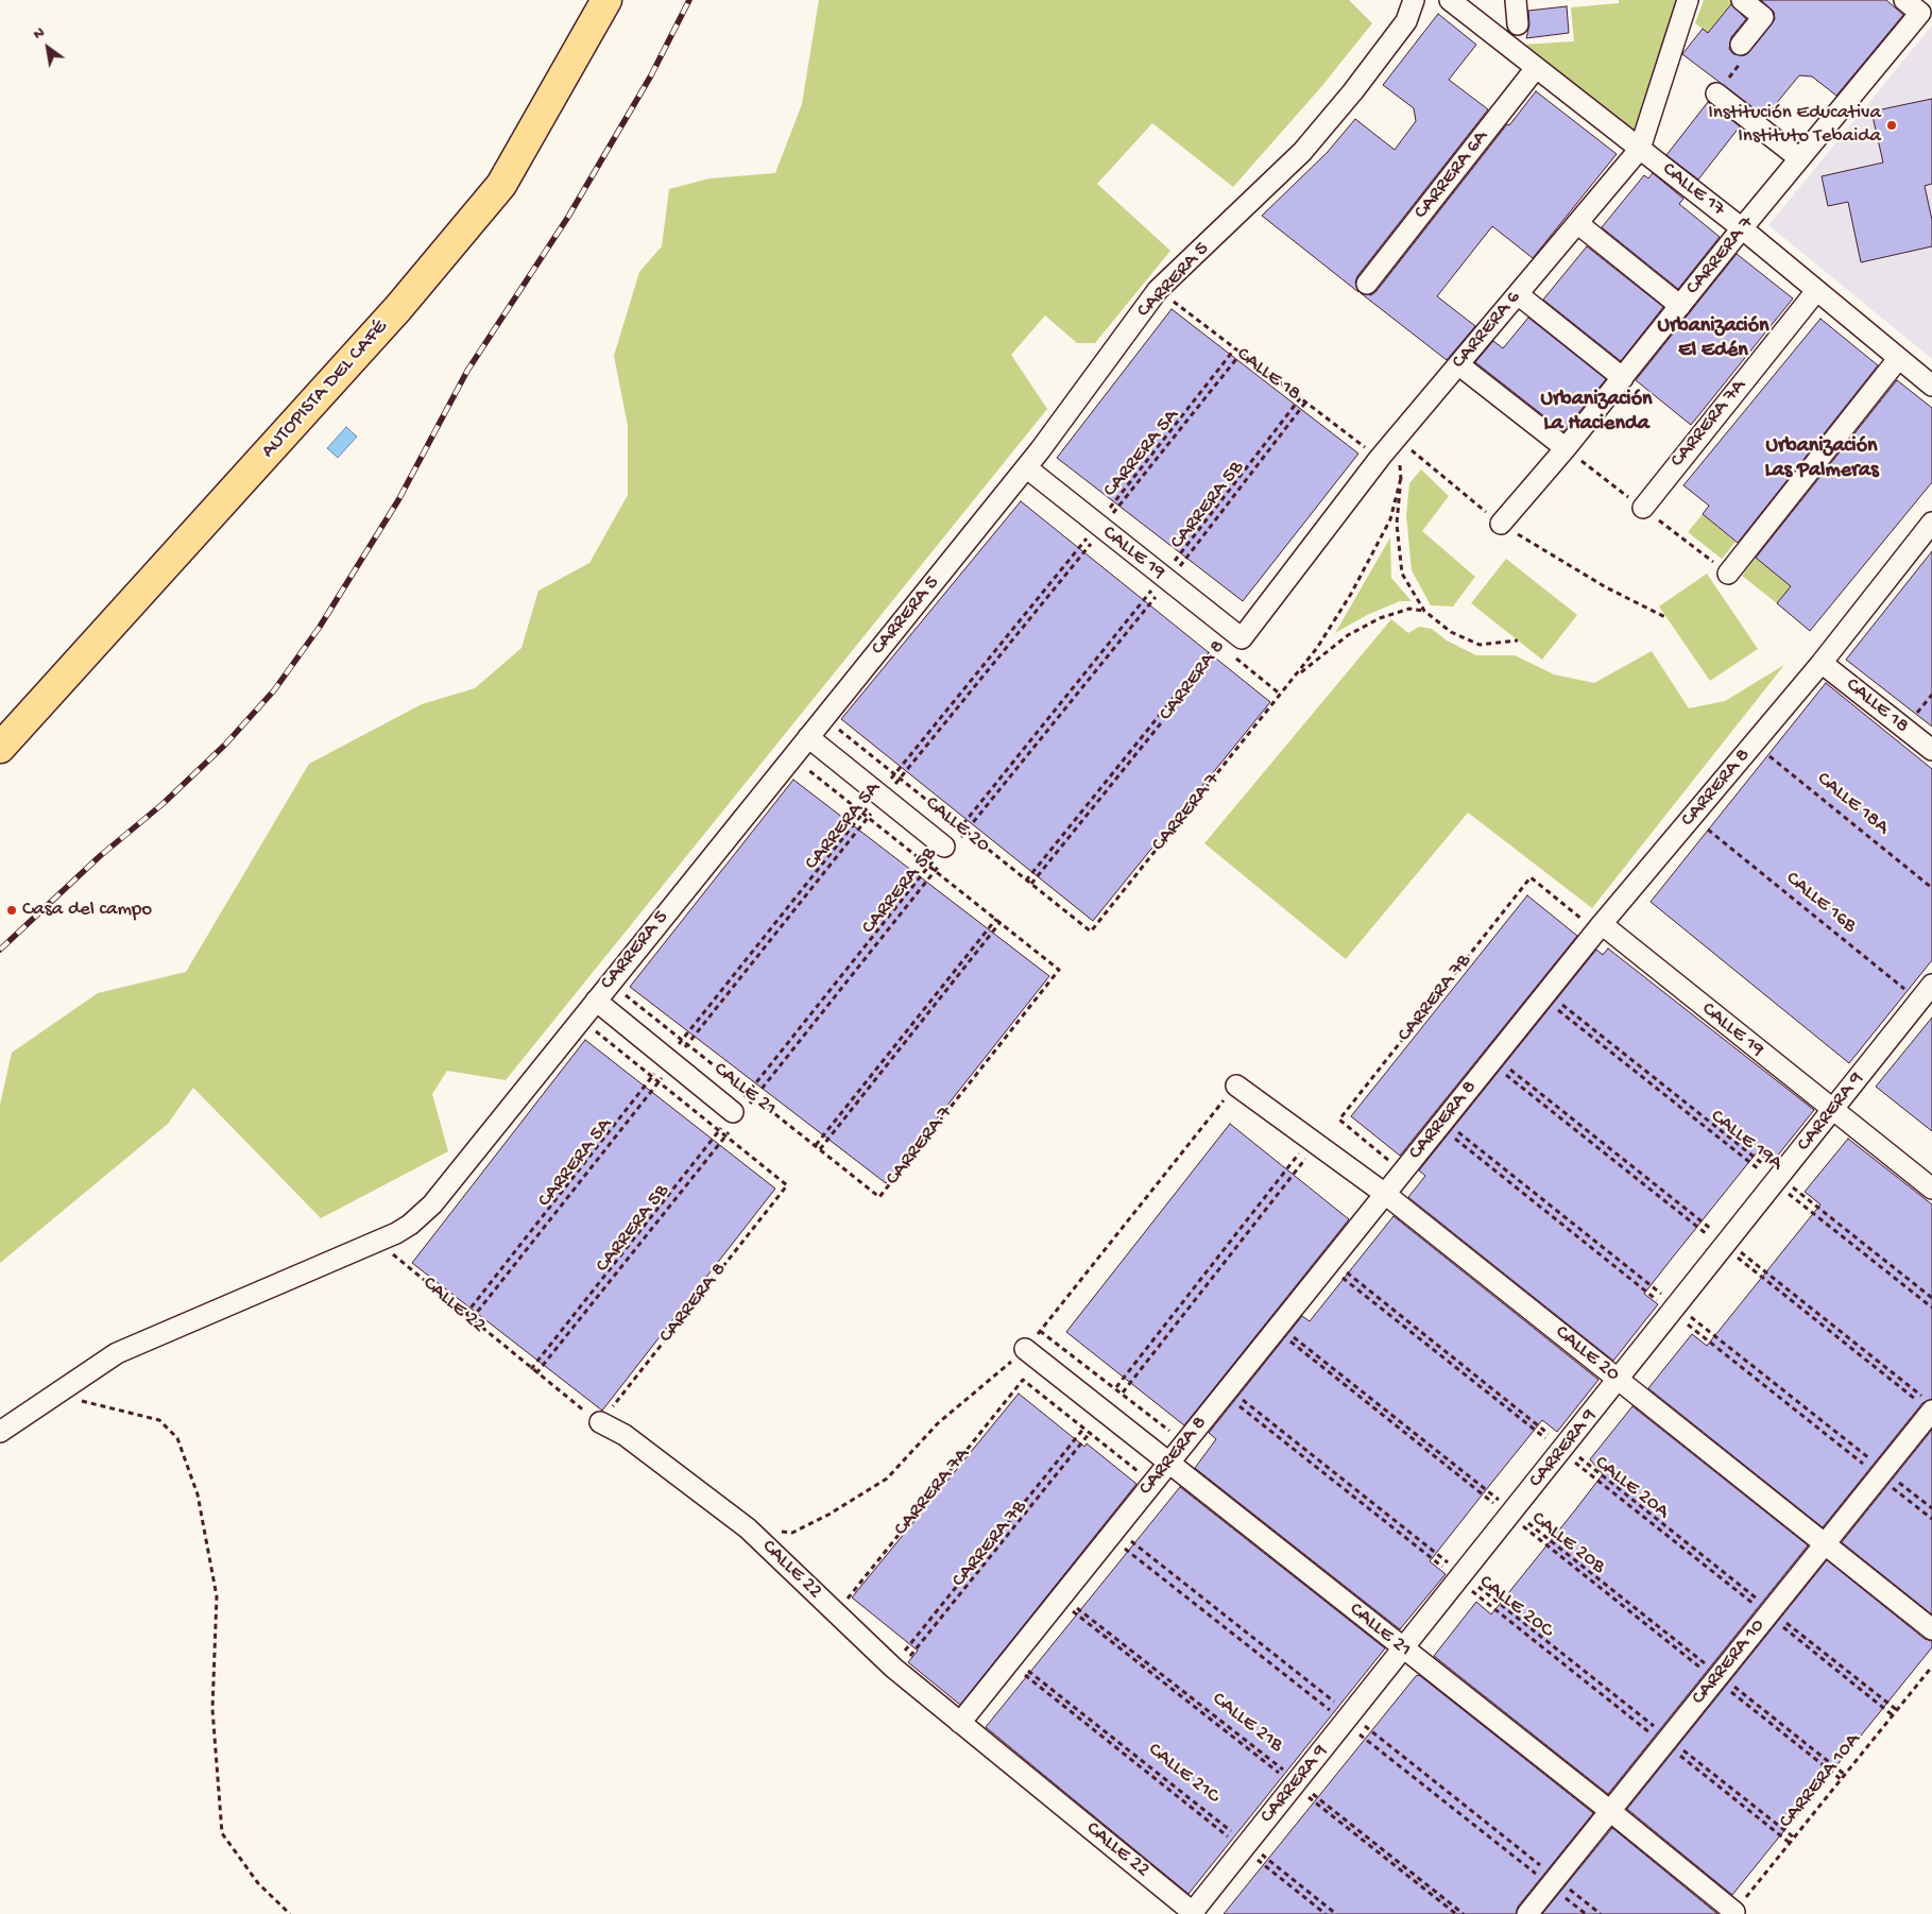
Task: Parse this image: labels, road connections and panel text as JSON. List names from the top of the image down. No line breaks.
{"streets":{"highway":["AUTOPISTA DEL CAFÉ"],"street":["CARRERA 6A","CALLE 17","CARRERA 7","CARRERA 5","CARRERA 6","CALLE 18","CARRERA 7A","CALLE 19","CARRERA 8","CALLE 20","CALLE 21","CARRERA 9","CALLE 22","CARRERA 10"],"path":["CARRERA 5A","CARRERA 5B","CALLE 18A","CALLE 16B","CARRERA 7B","CALLE 19A","CALLE 20A","CALLE 20B","CALLE 20C","CALLE 21B","CALLE 21C","CARRERA 10A"]},"crossings":[["CARRERA 6A","CALLE 17"],["CALLE 17","CARRERA 7"],["CALLE 17","CARRERA 6"],["CALLE 17","CARRERA 7A"],["CARRERA 7","CALLE 20"],["CARRERA 7","CALLE 21"],["CARRERA 5","CALLE 18"],["CARRERA 5","CALLE 19"],["CARRERA 5","CALLE 20"],["CARRERA 5","CALLE 21"],["CARRERA 5","CALLE 22"],["CARRERA 6","CALLE 18"],["CARRERA 6","CALLE 19"],["CARRERA 6","CARRERA 8"],["CALLE 18","CARRERA 5A"],["CALLE 18","CARRERA 5B"],["CALLE 18","CARRERA 8"],["CARRERA 7A","CARRERA 7B"],["CARRERA 5A","CALLE 19"],["CARRERA 5A","CALLE 20"],["CARRERA 5A","CALLE 21"],["CARRERA 5A","CALLE 22"],["CARRERA 5B","CALLE 19"],["CARRERA 5B","CARRERA 8"],["CARRERA 5B","CALLE 20"],["CARRERA 5B","CALLE 21"],["CARRERA 5B","CALLE 22"],["CALLE 19","CARRERA 8"],["CALLE 19","CARRERA 7B"],["CALLE 19","CARRERA 9"],["CARRERA 8","CALLE 18A"],["CARRERA 8","CALLE 20"],["CARRERA 8","CALLE 16B"],["CARRERA 8","CARRERA 7B"],["CARRERA 8","CALLE 21"],["CARRERA 8","CALLE 19A"],["CARRERA 8","CALLE 22"],["CARRERA 8","CALLE 20A"],["CARRERA 8","CALLE 20B"],["CARRERA 8","CALLE 20C"],["CARRERA 8","CALLE 21B"],["CARRERA 8","CALLE 21C"],["CALLE 20","CARRERA 9"],["CALLE 20","CARRERA 10"],["CALLE 16B","CARRERA 9"],["CALLE 21","CARRERA 9"],["CALLE 21","CARRERA 10"],["CALLE 21","CARRERA 10A"],["CARRERA 9","CALLE 19A"],["CARRERA 9","CALLE 22"],["CARRERA 9","CALLE 20A"],["CARRERA 9","CALLE 20B"],["CARRERA 9","CALLE 20C"],["CARRERA 9","CALLE 21B"],["CARRERA 9","CALLE 21C"],["CALLE 20A","CARRERA 10"],["CALLE 20A","CARRERA 10A"],["CALLE 20B","CARRERA 10"],["CALLE 20B","CARRERA 10A"],["CALLE 20C","CARRERA 10"],["CALLE 20C","CARRERA 10A"]],"districts":["Urbanización El Edén","Urbanización La Hacienda","Urbanización Las Palmeras"],"places":["Institución Educativa Instituto Tebaida","Casa del campo"],"north":"top left"}
